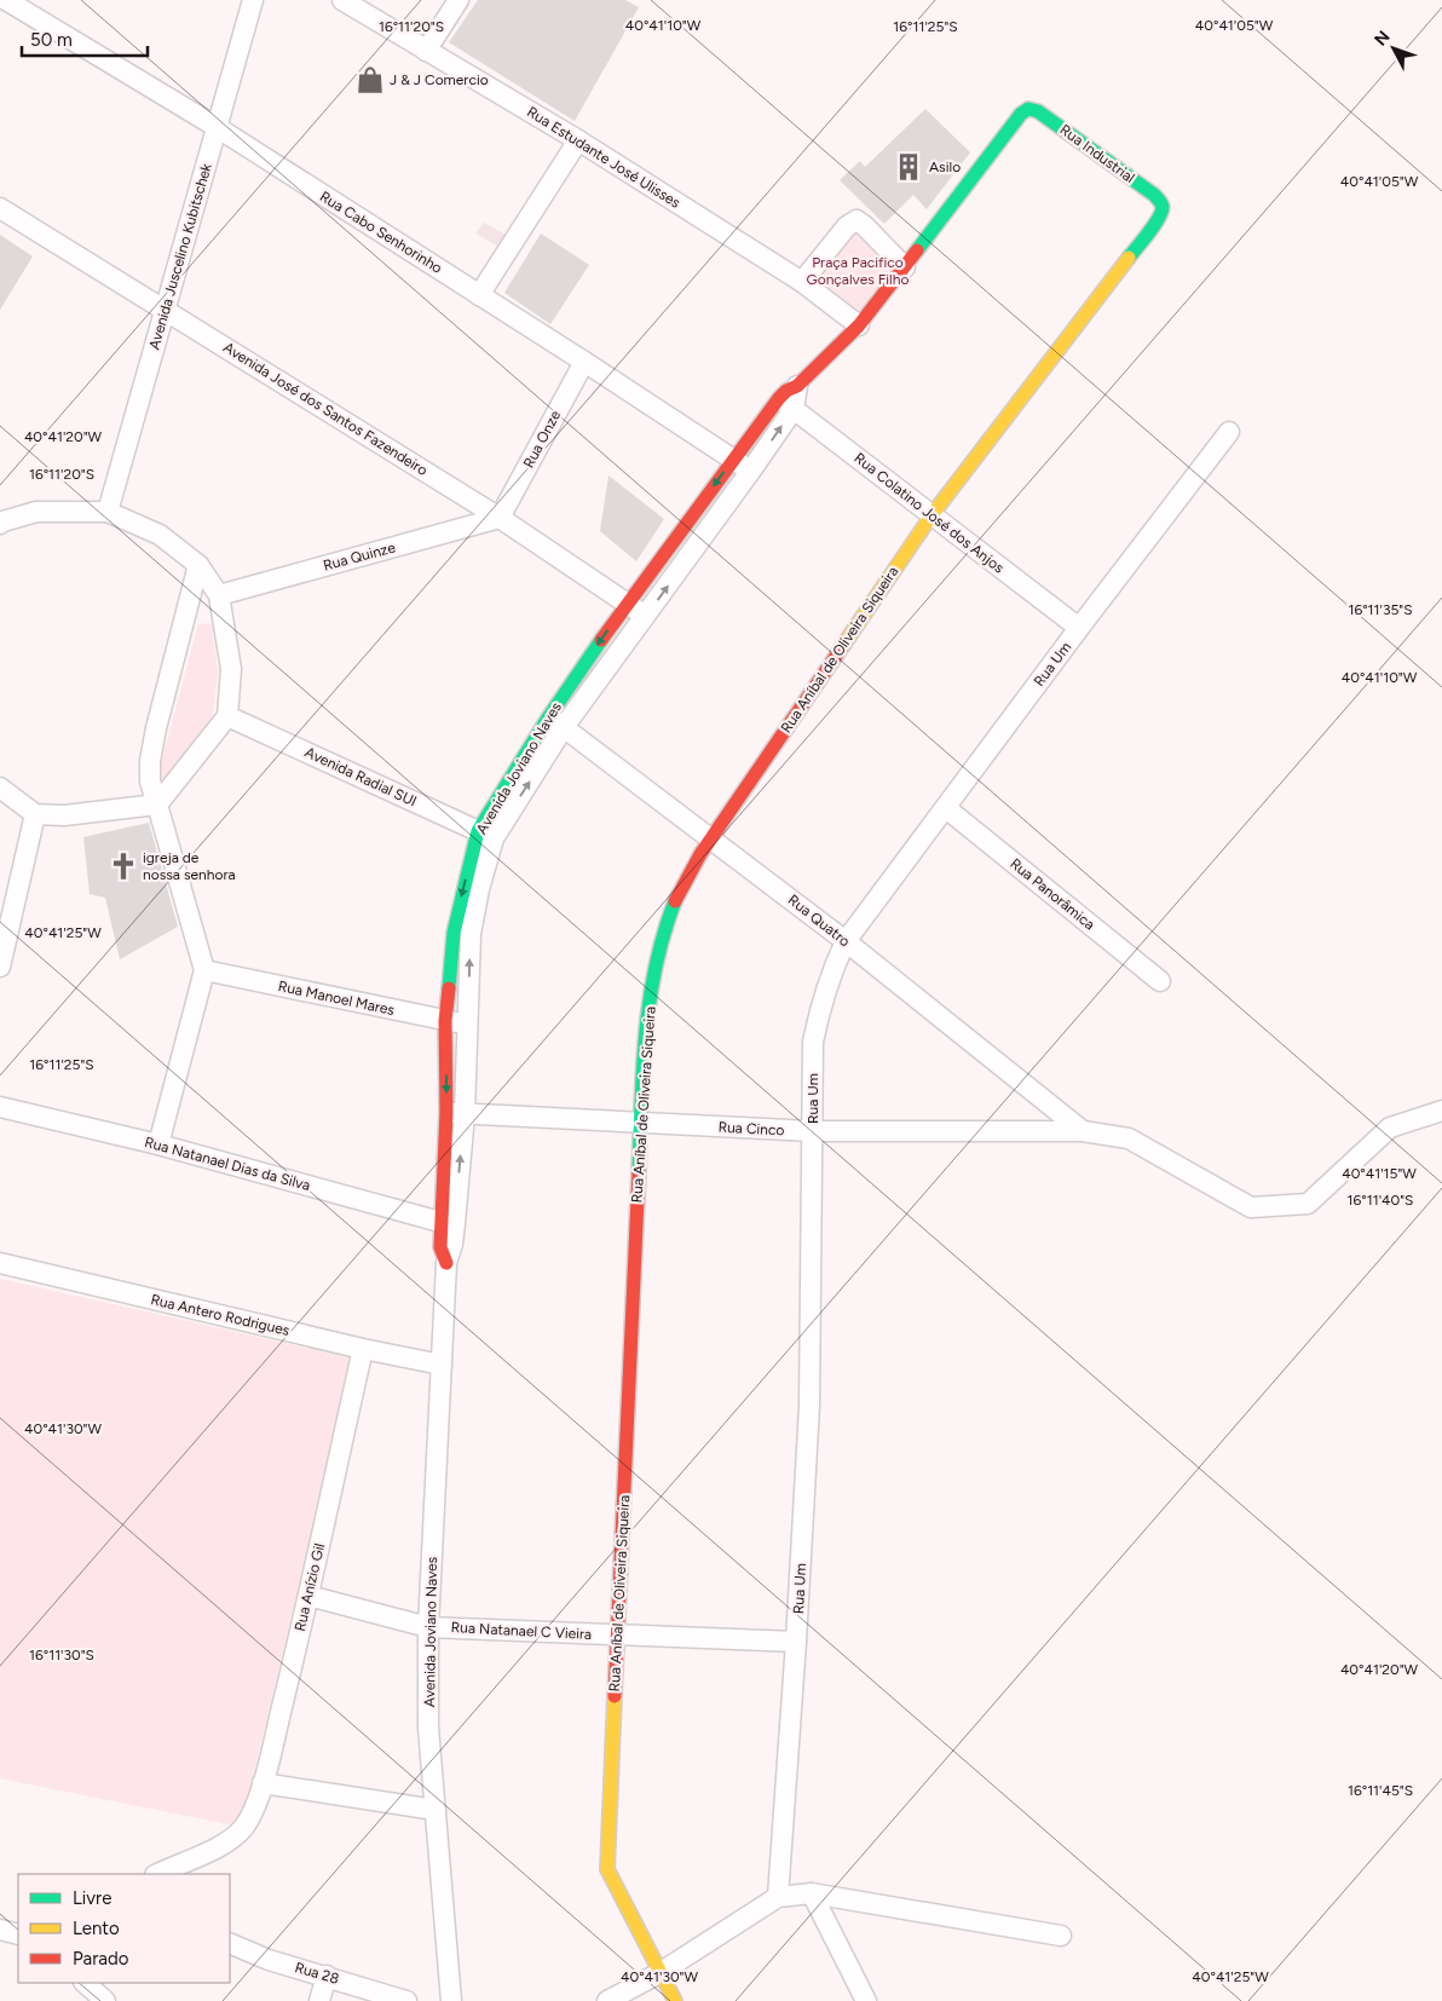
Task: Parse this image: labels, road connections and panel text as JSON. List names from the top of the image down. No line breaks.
{"streets":{"street":["Rua Industrial","Rua Estudante José Ulisses","Rua Cabo Senhorinho","Avenida Juscelino Kubitschek","Avenida José dos Santos Fazendeiro","Rua Onze","Rua Colatino José dos Anjos","Rua Quinze","Rua Aníbal de Oliveira Siqueira","Rua Um","Avenida Joviano Naves","Avenida Radial SUl","Rua Panorâmica","Rua Quatro","Rua Manoel Mares","Rua Cinco","Rua Natanael Dias da Silva","Rua Antero Rodrigues","Rua Anízio Gil","Rua Natanael C Vieira","Rua 28"]},"crossings":[["Rua Industrial","Rua Aníbal de Oliveira Siqueira"],["Rua Industrial","Avenida Joviano Naves"],["Rua Estudante José Ulisses","Avenida Joviano Naves"],["Rua Cabo Senhorinho","Avenida Juscelino Kubitschek"],["Rua Cabo Senhorinho","Rua Onze"],["Rua Cabo Senhorinho","Avenida Joviano Naves"],["Avenida Juscelino Kubitschek","Avenida José dos Santos Fazendeiro"],["Avenida José dos Santos Fazendeiro","Rua Onze"],["Avenida José dos Santos Fazendeiro","Rua Quinze"],["Avenida José dos Santos Fazendeiro","Avenida Joviano Naves"],["Rua Onze","Rua Quinze"],["Rua Colatino José dos Anjos","Rua Aníbal de Oliveira Siqueira"],["Rua Colatino José dos Anjos","Rua Um"],["Rua Colatino José dos Anjos","Avenida Joviano Naves"],["Rua Aníbal de Oliveira Siqueira","Rua Quatro"],["Rua Aníbal de Oliveira Siqueira","Rua Cinco"],["Rua Aníbal de Oliveira Siqueira","Rua Natanael C Vieira"],["Rua Um","Rua Panorâmica"],["Rua Um","Rua Quatro"],["Rua Um","Rua Cinco"],["Rua Um","Rua Natanael C Vieira"],["Avenida Joviano Naves","Avenida Radial SUl"],["Avenida Joviano Naves","Rua Quatro"],["Avenida Joviano Naves","Rua Manoel Mares"],["Avenida Joviano Naves","Rua Cinco"],["Avenida Joviano Naves","Rua Natanael Dias da Silva"],["Avenida Joviano Naves","Rua Antero Rodrigues"],["Avenida Joviano Naves","Rua Natanael C Vieira"],["Rua Quatro","Rua Cinco"],["Rua Antero Rodrigues","Rua Anízio Gil"],["Rua Anízio Gil","Rua Natanael C Vieira"]],"parks":["Praça Pacifico Gonçalves Filho"],"places":{"shop":["J & J Comercio"],"building":["Asilo"],"church":["igreja de nossa senhora"]},"legend":["Livre","Lento","Parado"],"scale_bar":"50 m","north":"top left","coordinates":["40°41'05\"W","40°41'10\"W","16°11'20\"S","16°11'25\"S","40°41'20\"W","16°11'35\"S","40°41'25\"W","40°41'15\"W","16°11'40\"S","40°41'30\"W","16°11'30\"S","16°11'45\"S"]}
